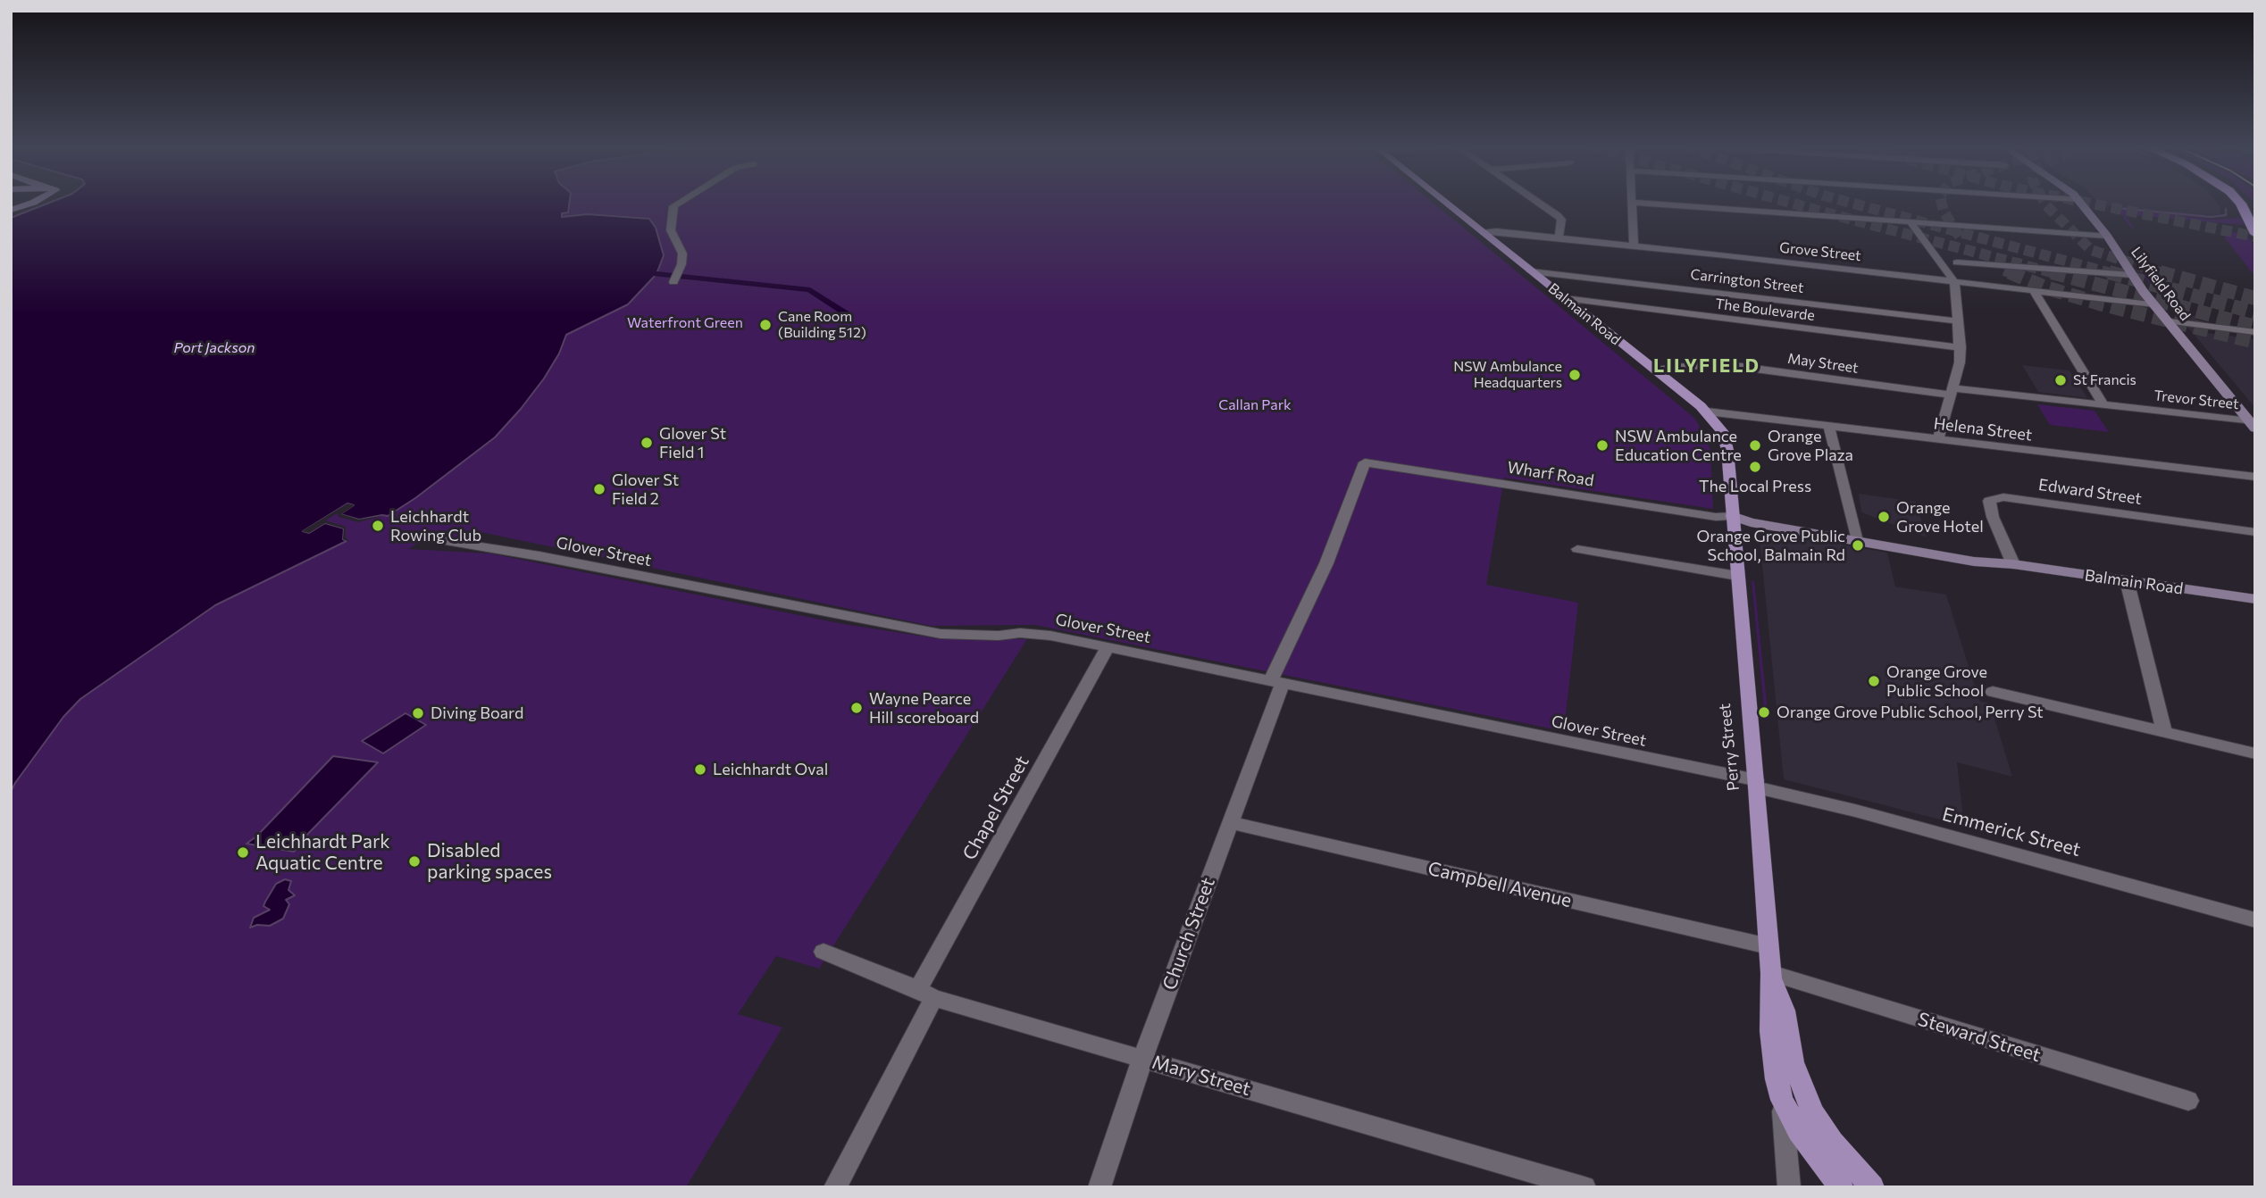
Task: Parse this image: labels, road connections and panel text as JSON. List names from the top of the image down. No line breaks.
{"streets":{"main road":["Lilyfield Road","Balmain Road","Perry Street"],"street":["Grove Street","Carrington Street","The Boulevarde","May Street","Trevor Street","Helena Street","Wharf Road","Edward Street","Glover Street","Chapel Street","Emmerick Street","Campbell Avenue","Church Street","Steward Street","Mary Street"]},"crossings":[["Grove Street","Lilyfield Road"],["Grove Street","Balmain Road"],["Carrington Street","Balmain Road"],["Lilyfield Road","Trevor Street"],["The Boulevarde","Balmain Road"],["Balmain Road","May Street"],["Balmain Road","Helena Street"],["Balmain Road","Wharf Road"],["Balmain Road","Edward Street"],["Balmain Road","Perry Street"],["May Street","Trevor Street"],["Wharf Road","Perry Street"],["Wharf Road","Church Street"],["Glover Street","Perry Street"],["Glover Street","Chapel Street"],["Glover Street","Emmerick Street"],["Glover Street","Church Street"],["Perry Street","Emmerick Street"],["Perry Street","Campbell Avenue"],["Perry Street","Steward Street"],["Chapel Street","Mary Street"],["Campbell Avenue","Church Street"],["Church Street","Mary Street"]],"districts":["LILYFIELD"],"water":["Port Jackson"],"parks":["Waterfront Green","Callan Park"],"places":["Cane Room (Building 512)","NSW Ambulance Headquarters","St Francis","Glover St Field 1","NSW Ambulance Education Centre","Orange Grove Plaza","The Local Press","Glover St Field 2","Orange Grove Hotel","Leichhardt Rowing Club","Orange Grove Public School, Balmain Rd","Orange Grove Public School","Wayne Pearce Hill scoreboard","Orange Grove Public School, Perry St","Diving Board","Leichhardt Oval","Leichhardt Park Aquatic Centre","Disabled parking spaces"]}
